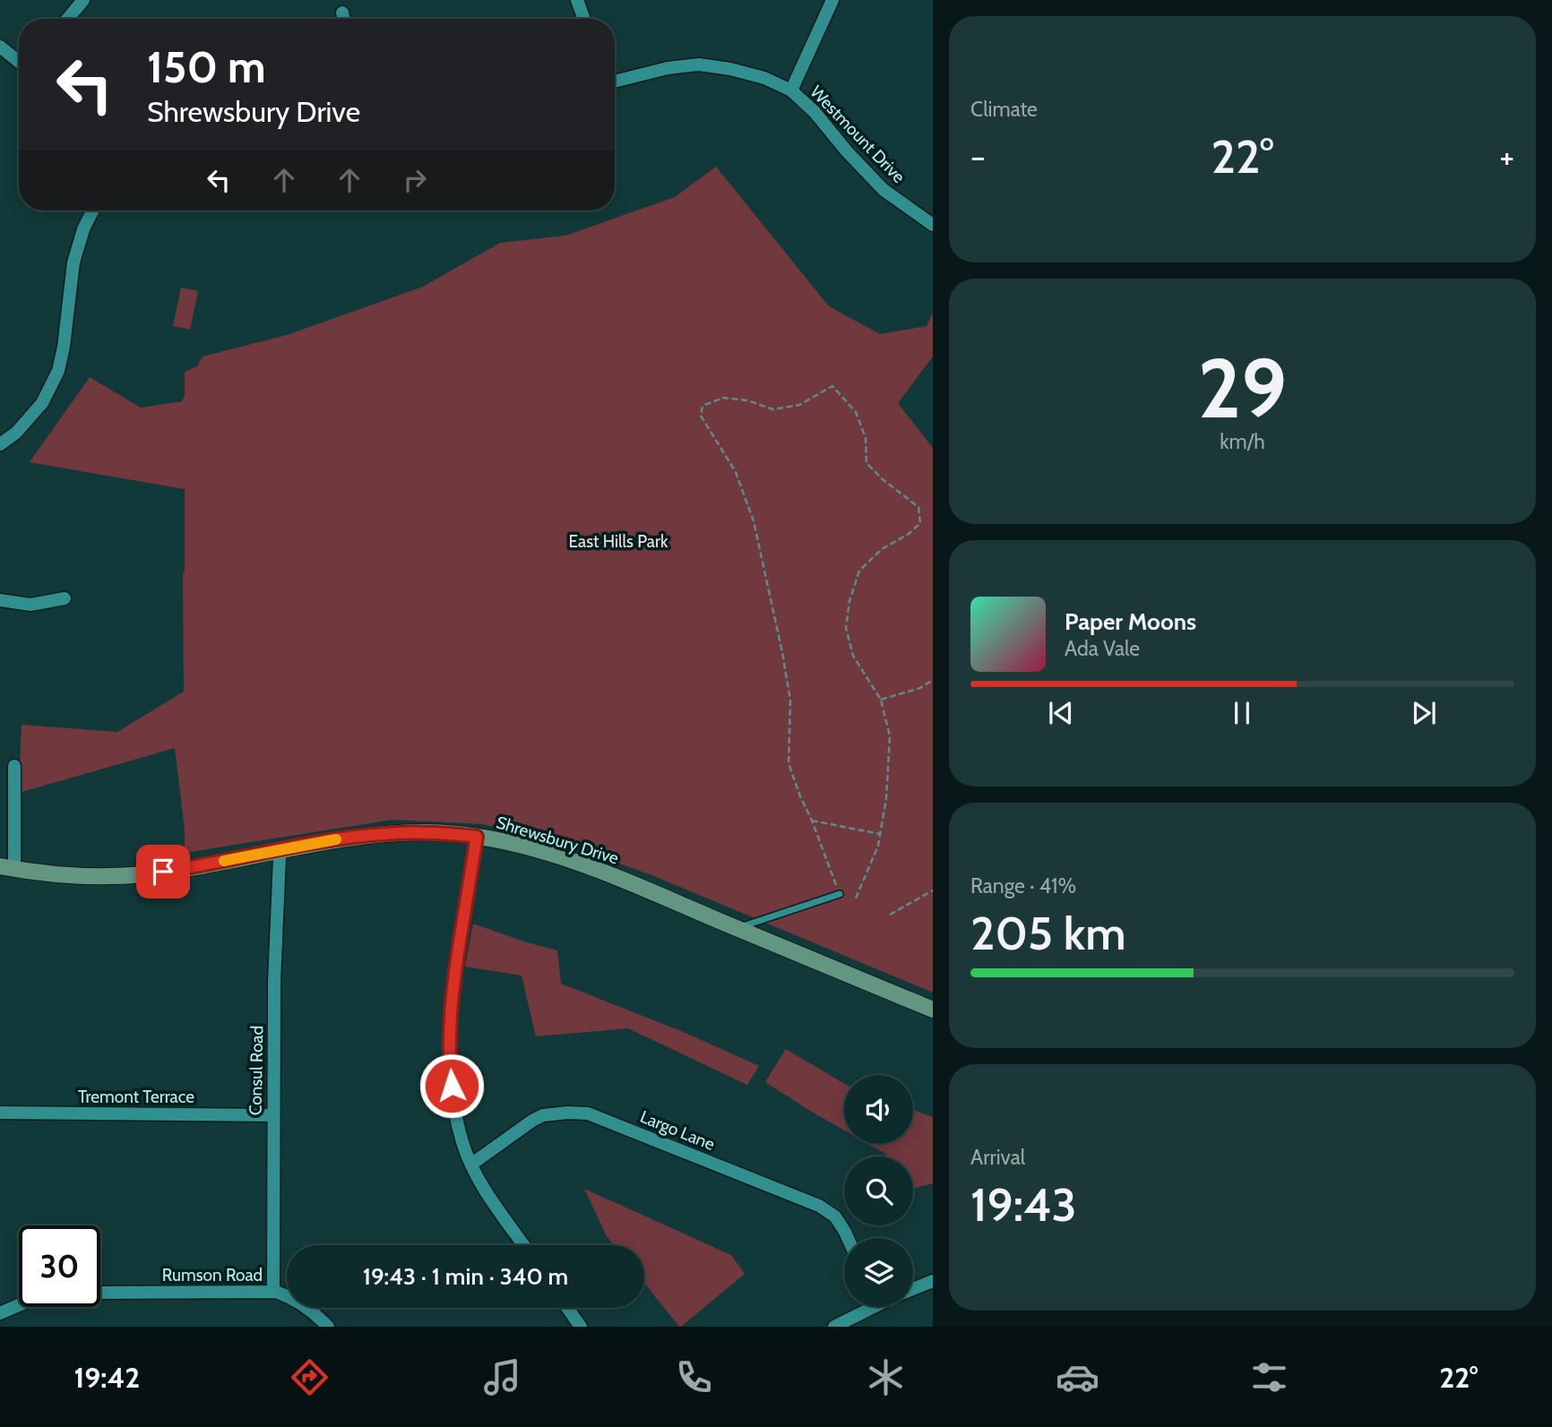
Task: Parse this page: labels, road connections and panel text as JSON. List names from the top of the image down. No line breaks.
{"streets":{"main road":["Shrewsbury Drive"],"street":["Westmount Drive","Consul Road","Tremont Terrace","Largo Lane","Rumson Road"]},"crossings":[["Shrewsbury Drive","Consul Road"],["Consul Road","Tremont Terrace"],["Consul Road","Rumson Road"]],"parks":["East Hills Park"],"page":{"tile":["Climate",["29","km/h"],["Range · 41%","205 km"],["Arrival","19:43"]],"turn":["150 m","Shrewsbury Drive"],"heat":["−","22°","+"],"song":["Paper Moons","Ada Vale"],"limit":"30","trip":"19:43 · 1 min · 340 m","tabs":["19:42","22°"]}}
